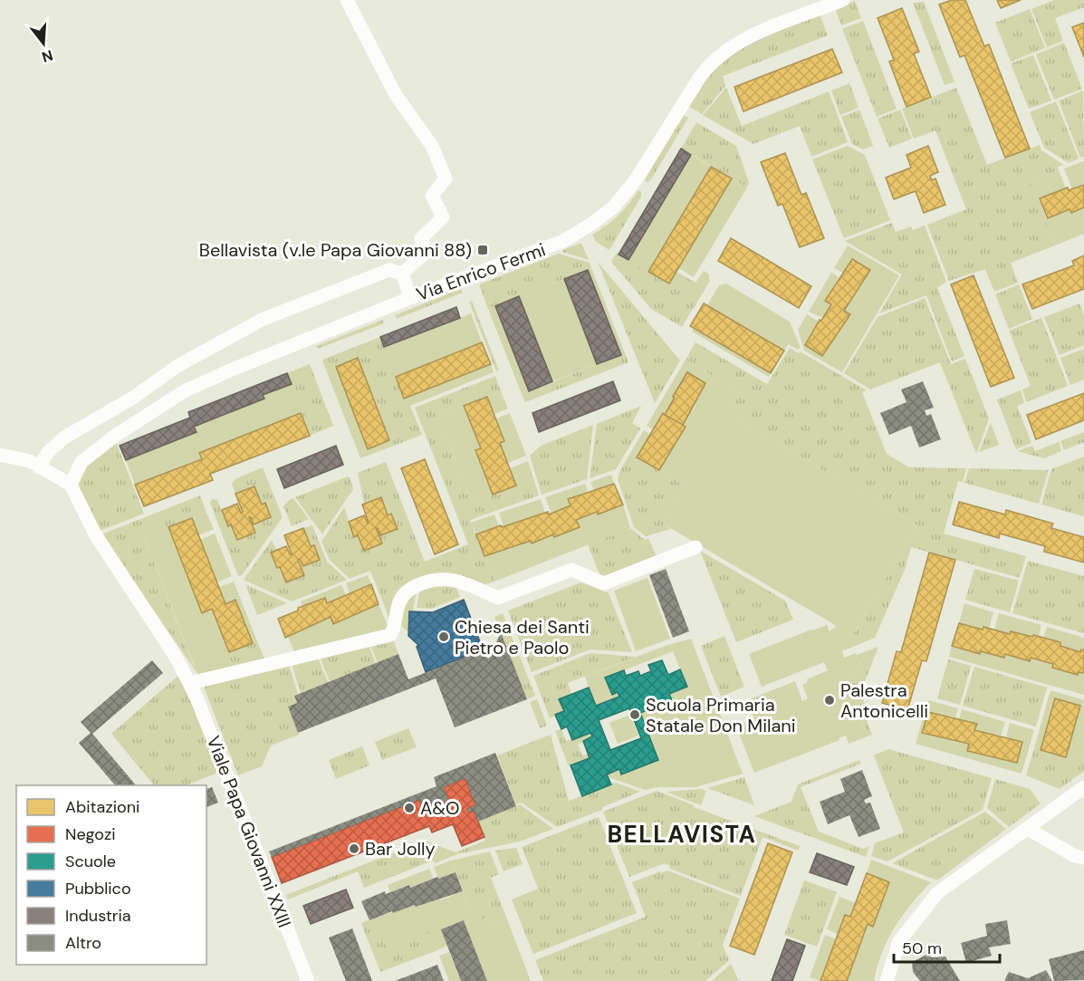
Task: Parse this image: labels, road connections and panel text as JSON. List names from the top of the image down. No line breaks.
{"streets":{"street":["Via Enrico Fermi","Viale Papa Giovanni XXIII"]},"crossings":[["Via Enrico Fermi","Viale Papa Giovanni XXIII"]],"districts":["BELLAVISTA"],"places":{"transit":["Bellavista (v.le Papa Giovanni 88)"],"other":["Chiesa dei Santi Pietro e Paolo","Palestra Antonicelli","Scuola Primaria Statale Don Milani","A&O","Bar Jolly"]},"legend":["Abitazioni","Negozi","Scuole","Pubblico","Industria","Altro"],"scale_bar":"50 m","north":"bottom"}
